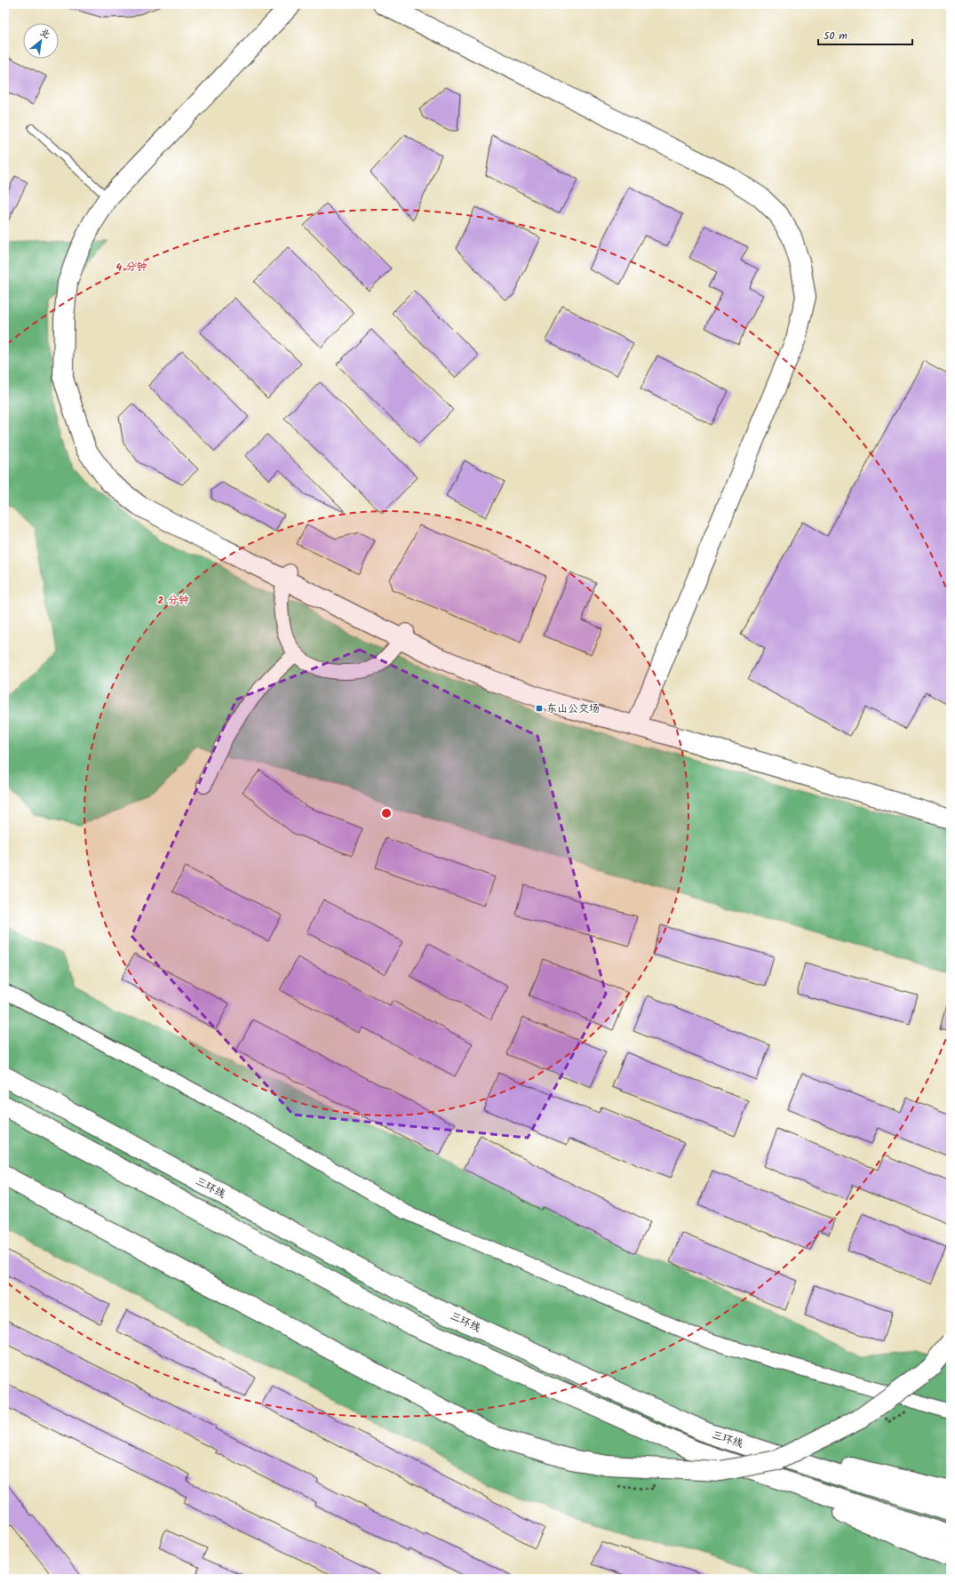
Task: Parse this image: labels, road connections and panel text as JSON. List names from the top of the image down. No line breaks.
{"streets":{"main road":["三环线"]},"places":{"transit":["东山公交场"]},"scale_bar":"50 m","north":"top right","rings":["4 分钟","2 分钟"]}
